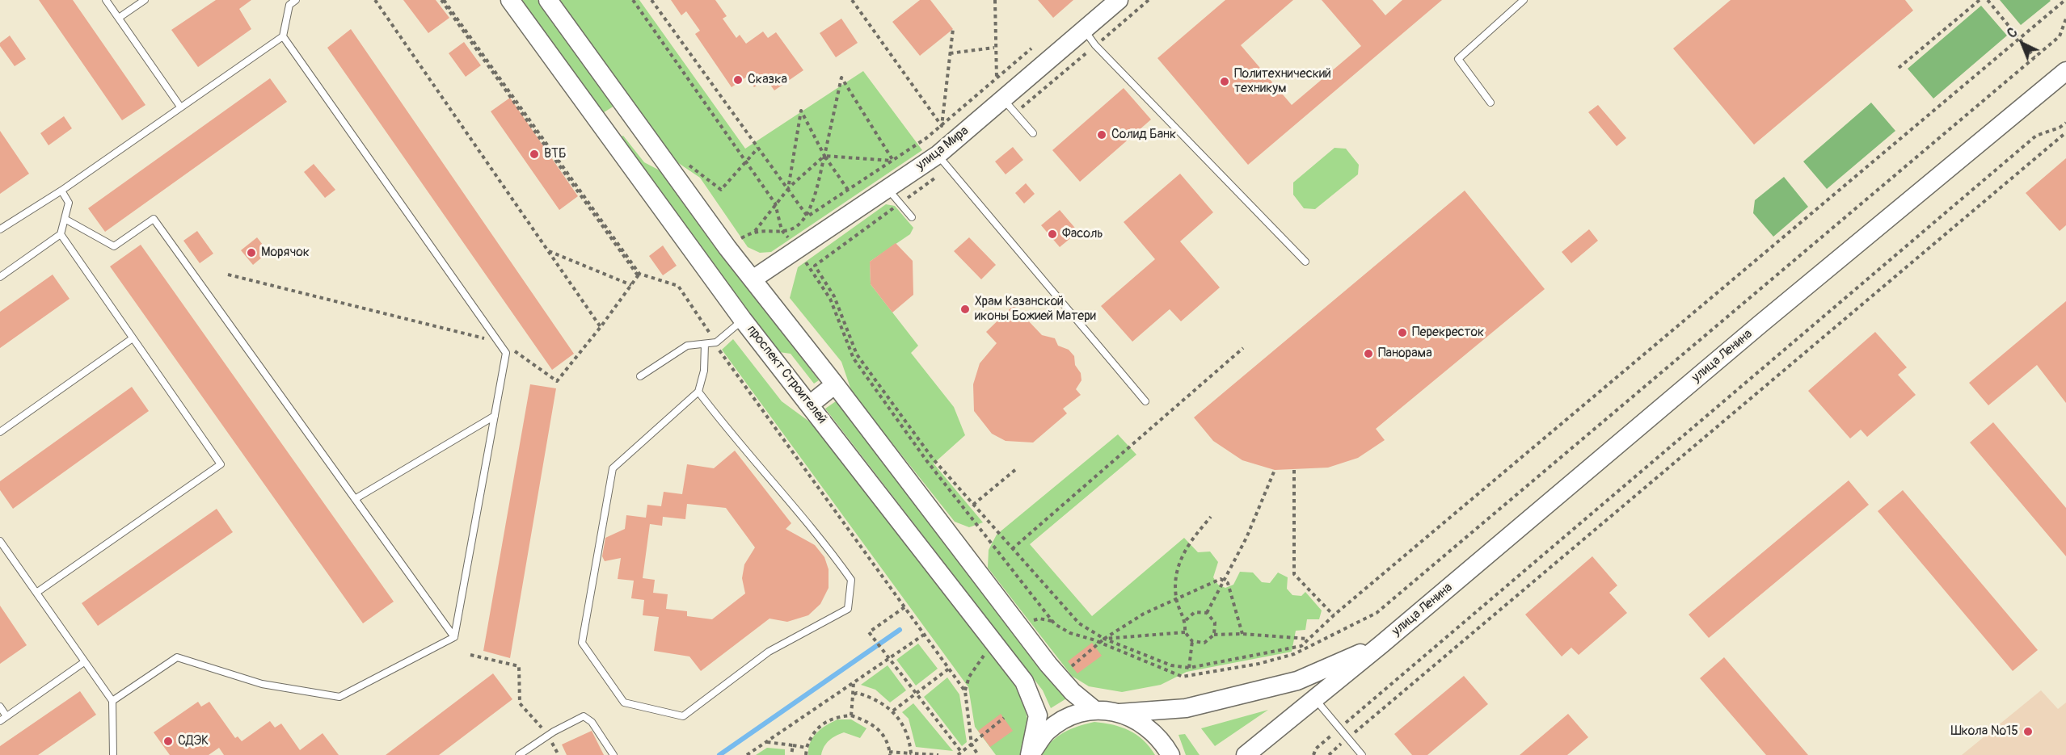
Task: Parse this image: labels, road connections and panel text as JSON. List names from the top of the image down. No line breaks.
{"streets":{"street":["улица Мира","улица Ленина","проспект Строителей"]},"places":["Сказка","Политехнический техникум","Солид Банк","ВТБ","Фасоль","Морячок","Храм Казанской иконы Божией Матери","Перекресток","Панорама","Школа №15","СДЭК"],"north":"top left"}
